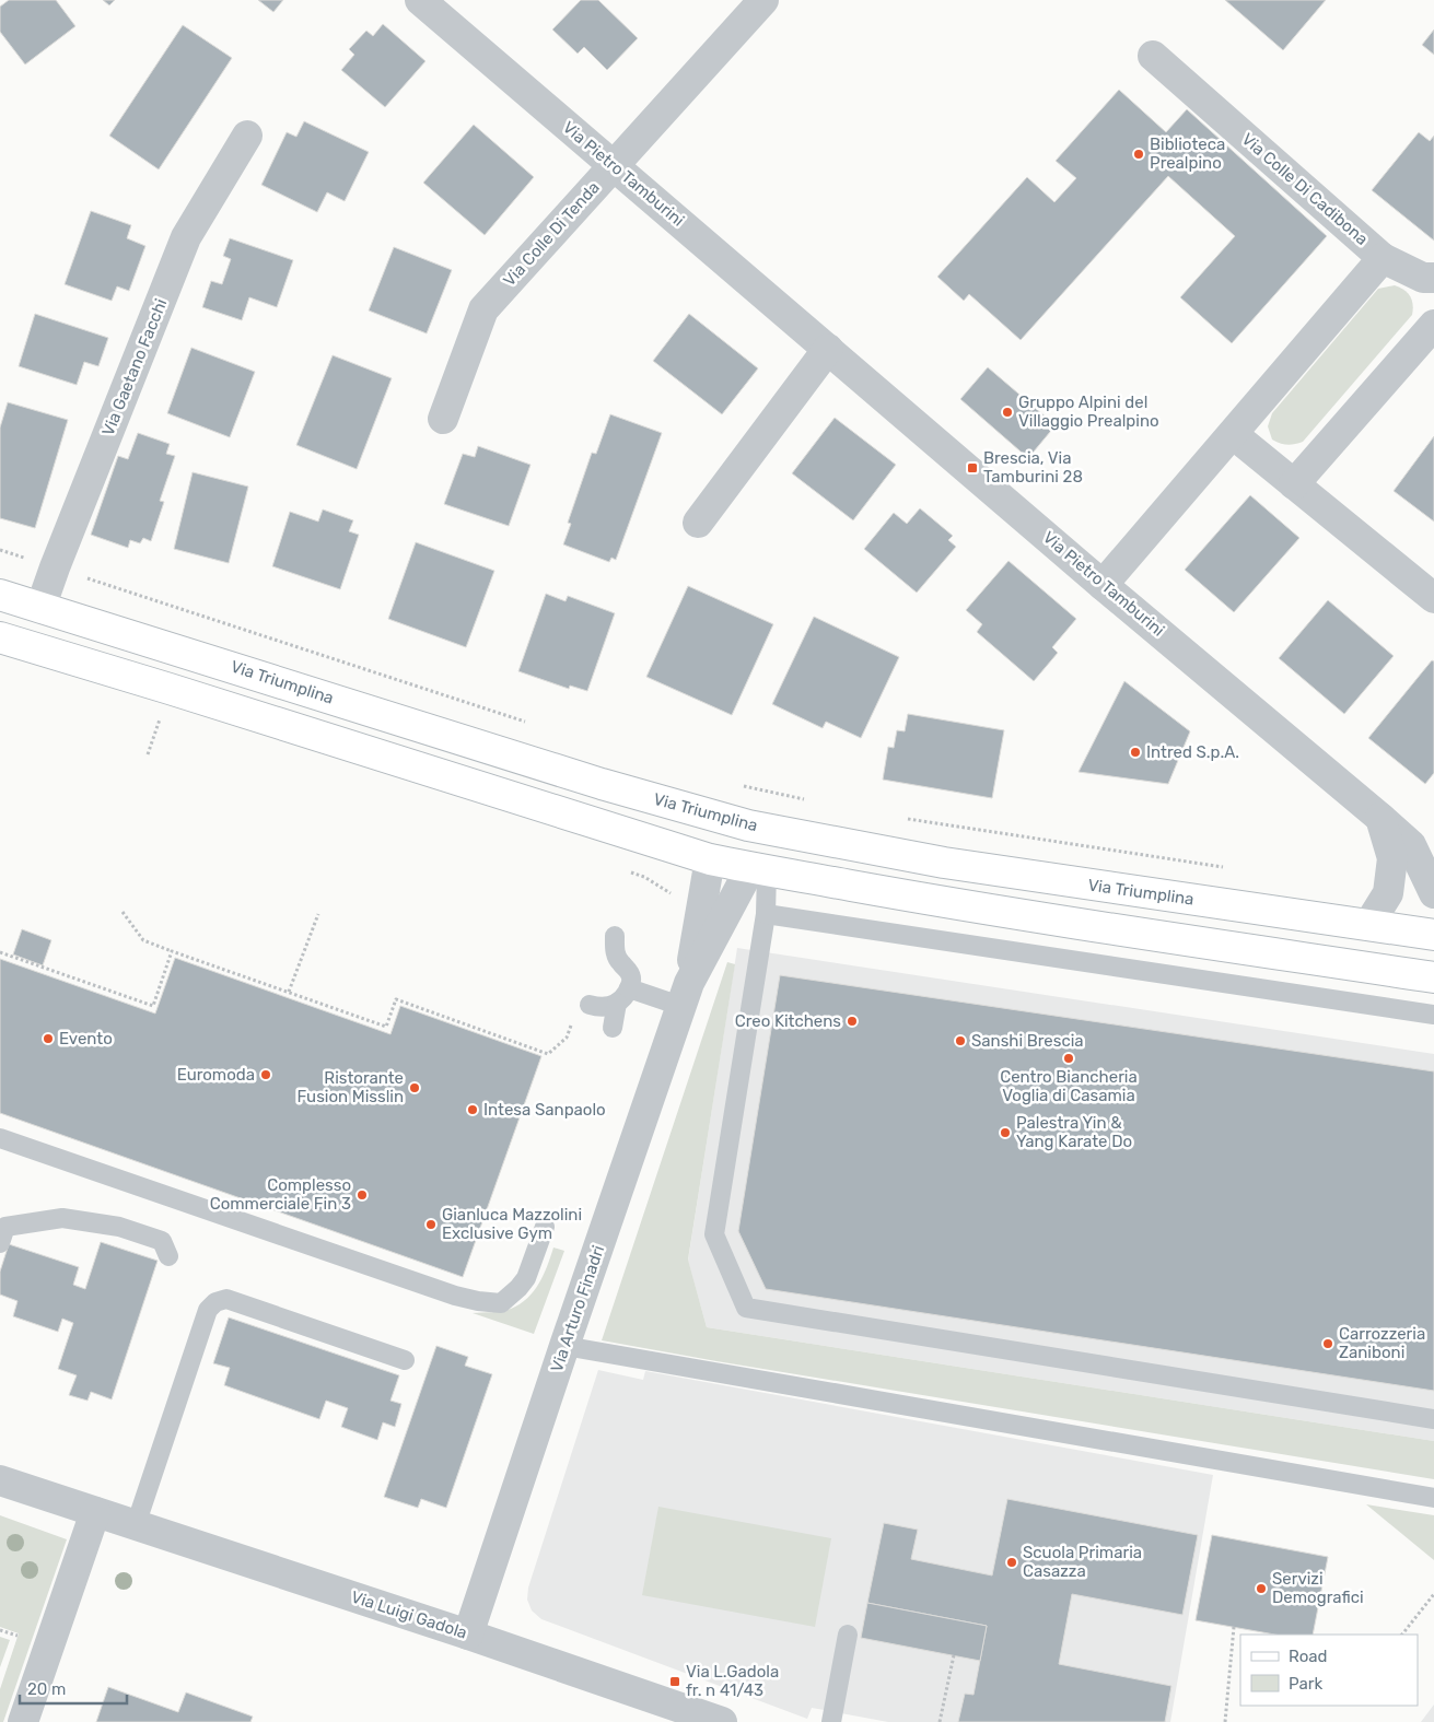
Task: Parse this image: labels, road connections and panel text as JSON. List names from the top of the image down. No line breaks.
{"streets":{"main road":["Via Triumplina"],"street":["Via Pietro Tamburini","Via Colle Di Cadibona","Via Colle Di Tenda","Via Gaetano Facchi","Via Arturo Finadri","Via Luigi Gadola"]},"crossings":[["Via Pietro Tamburini","Via Colle Di Cadibona"],["Via Pietro Tamburini","Via Colle Di Tenda"],["Via Gaetano Facchi","Via Triumplina"],["Via Arturo Finadri","Via Luigi Gadola"]],"places":{"other":["Biblioteca Prealpino","Gruppo Alpini del Villaggio Prealpino","Intred S.p.A.","Creo Kitchens","Evento","Sanshi Brescia","Centro Biancheria Voglia di Casamia","Euromoda","Ristorante Fusion Misslin","Intesa Sanpaolo","Palestra Yin & Yang Karate Do","Complesso Commerciale Fin 3","Gianluca Mazzolini Exclusive Gym","Carrozzeria Zaniboni","Scuola Primaria Casazza","Servizi Demografici"],"transit":["Brescia, Via Tamburini 28","Via L.Gadola fr. n 41/43"]},"legend":["Road","Park"],"scale_bar":"20 m"}
